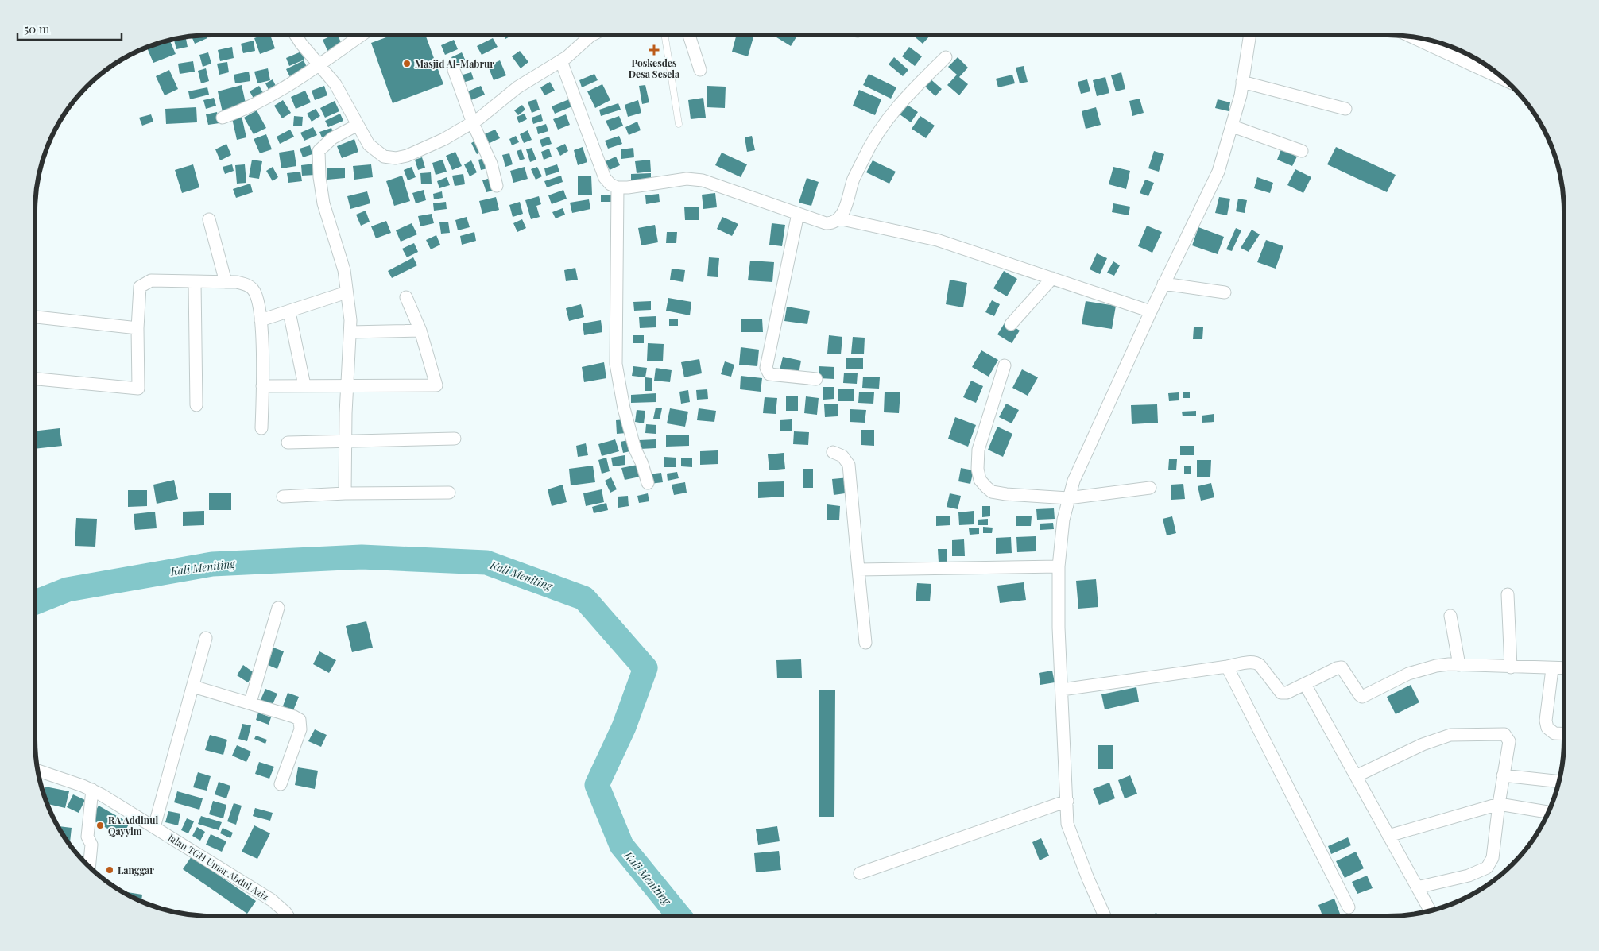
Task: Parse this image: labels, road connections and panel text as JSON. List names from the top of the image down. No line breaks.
{"streets":{"street":["Jalan TGH Umar Abdul Aziz"]},"water":["Kali Meniting"],"places":{"health":["Poskesdes Desa Sesela"],"other":["Masjid Al-Mabrur","RA Addinul Qayyim","Langgar"]},"scale_bar":"50 m"}
